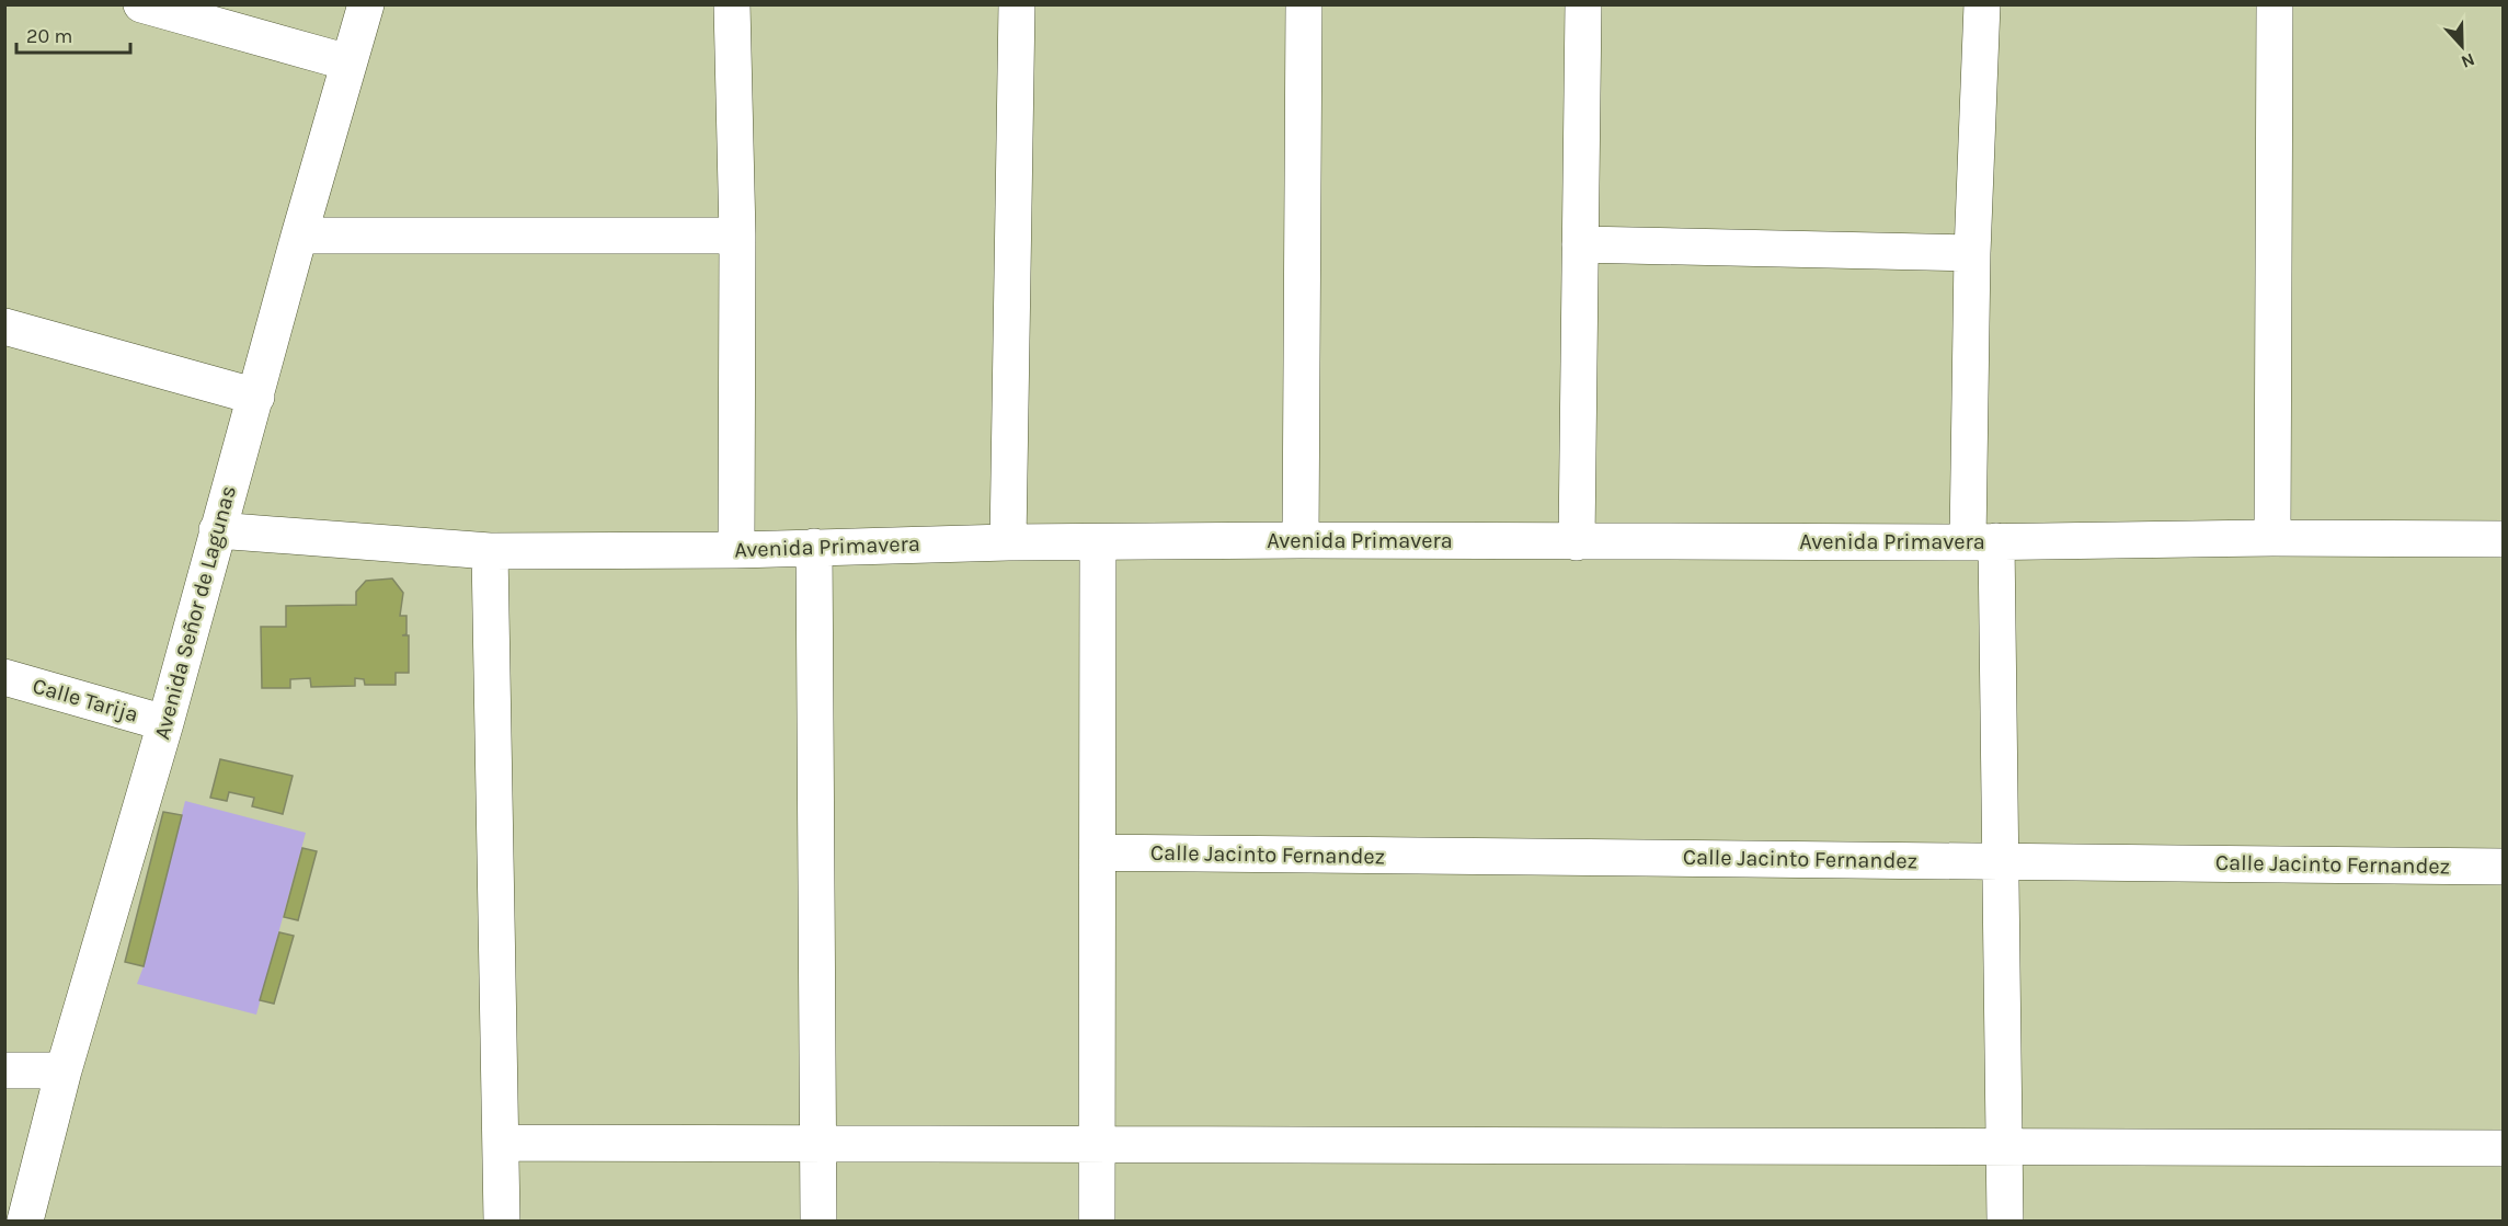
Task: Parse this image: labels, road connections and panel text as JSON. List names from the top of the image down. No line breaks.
{"streets":{"street":["Avenida Primavera","Avenida Señor de Lagunas","Calle Tarija","Calle Jacinto Fernandez"]},"crossings":[["Avenida Primavera","Avenida Señor de Lagunas"],["Avenida Señor de Lagunas","Calle Tarija"]],"scale_bar":"20 m","north":"bottom"}
